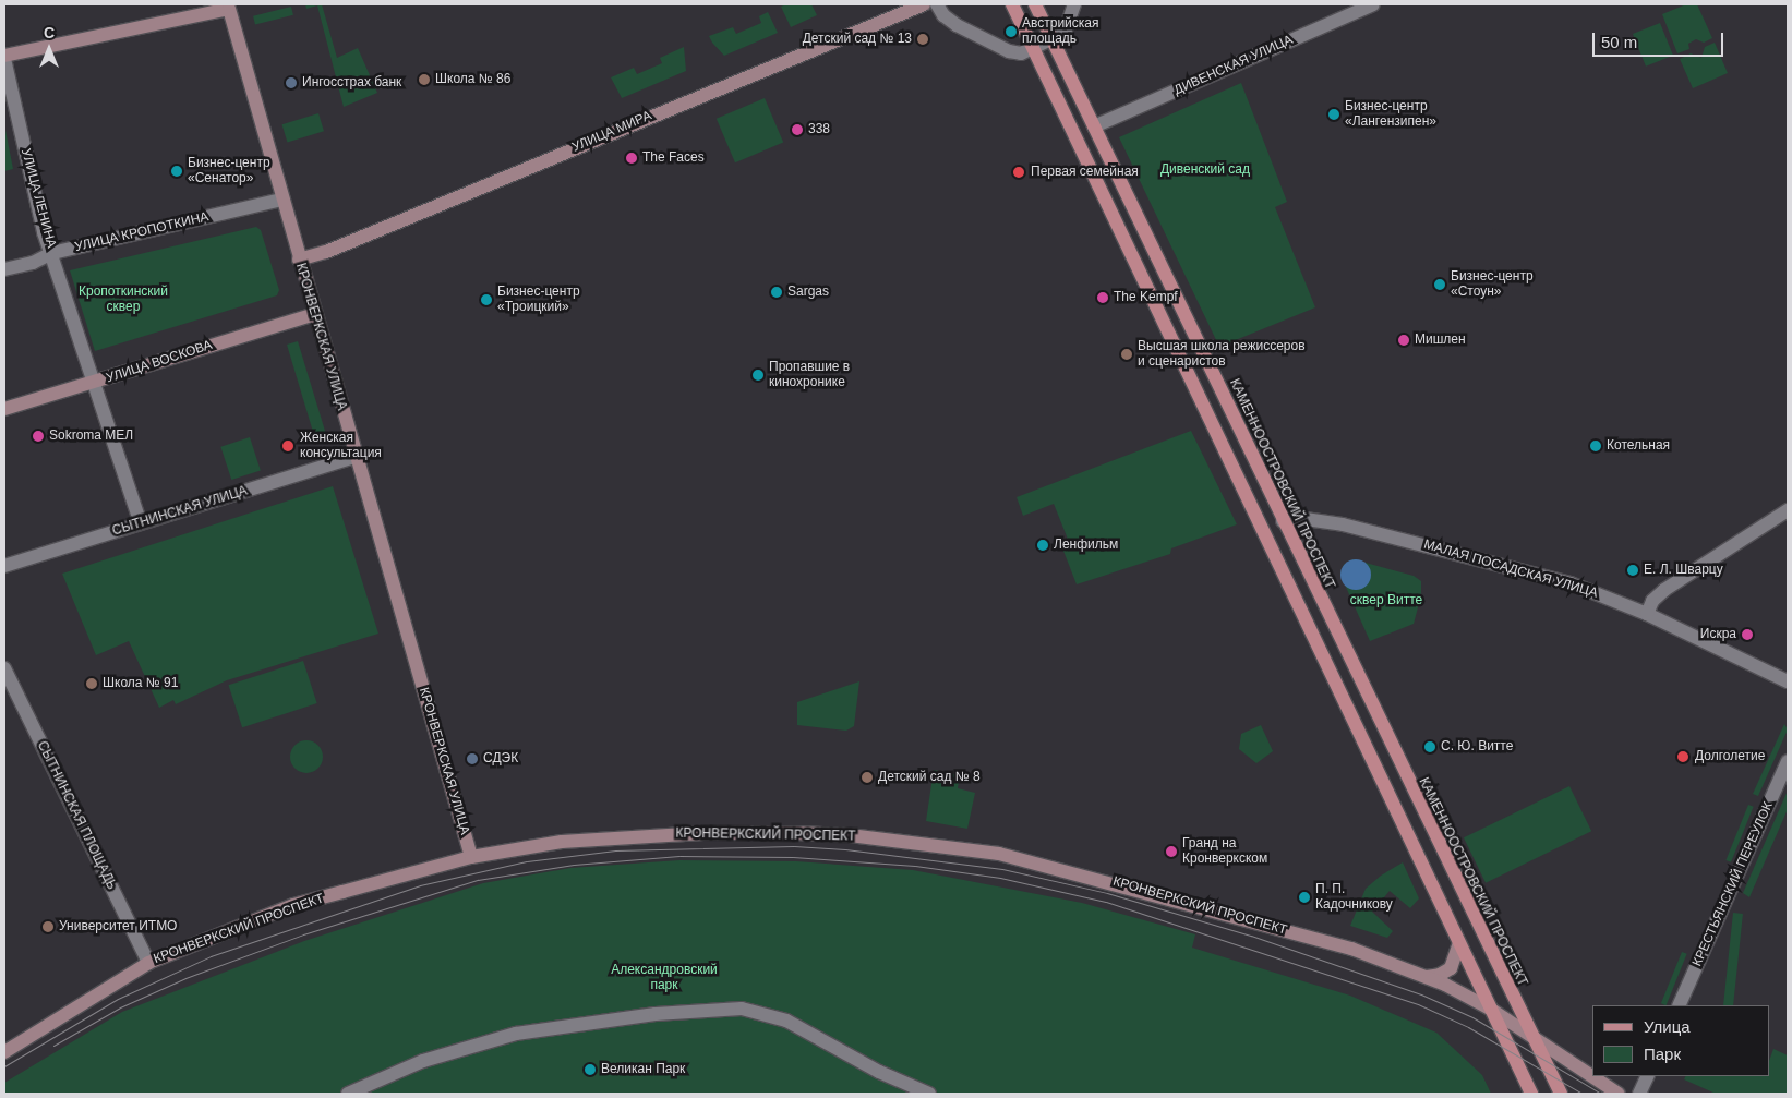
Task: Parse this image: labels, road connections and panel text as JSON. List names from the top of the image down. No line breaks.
{"streets":{"main road":["КАМЕННООСТРОВСКИЙ ПРОСПЕКТ"],"street":["ДИВЕНСКАЯ УЛИЦА","УЛИЦА МИРА","УЛИЦА ЛЕНИНА","УЛИЦА КРОПОТКИНА","КРОНВЕРКСКАЯ УЛИЦА","УЛИЦА ВОСКОВА","СЫТНИНСКАЯ УЛИЦА","МАЛАЯ ПОСАДСКАЯ УЛИЦА","СЫТНИНСКАЯ ПЛОЩАДЬ","КРОНВЕРКСКИЙ ПРОСПЕКТ","КРЕСТЬЯНСКИЙ ПЕРЕУЛОК"]},"crossings":[["ДИВЕНСКАЯ УЛИЦА","КАМЕННООСТРОВСКИЙ ПРОСПЕКТ"],["УЛИЦА МИРА","КРОНВЕРКСКАЯ УЛИЦА"],["УЛИЦА ЛЕНИНА","УЛИЦА КРОПОТКИНА"],["УЛИЦА ЛЕНИНА","УЛИЦА ВОСКОВА"],["УЛИЦА ЛЕНИНА","СЫТНИНСКАЯ УЛИЦА"],["УЛИЦА КРОПОТКИНА","КРОНВЕРКСКАЯ УЛИЦА"],["КРОНВЕРКСКАЯ УЛИЦА","УЛИЦА ВОСКОВА"],["КРОНВЕРКСКАЯ УЛИЦА","СЫТНИНСКАЯ УЛИЦА"],["КРОНВЕРКСКАЯ УЛИЦА","КРОНВЕРКСКИЙ ПРОСПЕКТ"],["КАМЕННООСТРОВСКИЙ ПРОСПЕКТ","МАЛАЯ ПОСАДСКАЯ УЛИЦА"],["КАМЕННООСТРОВСКИЙ ПРОСПЕКТ","КРОНВЕРКСКИЙ ПРОСПЕКТ"],["СЫТНИНСКАЯ ПЛОЩАДЬ","КРОНВЕРКСКИЙ ПРОСПЕКТ"]],"parks":["Дивенский сад","Кропоткинский сквер","сквер Витте","Александровский парк"],"places":["Австрийская площадь","Детский сад № 13","Школа № 86","Ингосстрах банк","Бизнес-центр «Лангензипен»","338","The Faces","Бизнес-центр «Сенатор»","Первая семейная","Бизнес-центр «Стоун»","Sargas","The Kempf","Бизнес-центр «Троицкий»","Мишлен","Высшая школа режиссеров и сценаристов","Пропавшие в кинохронике","Sokroma МЕЛ","Женская консультация","Котельная","Ленфильм","Е. Л. Шварцу","Искра","Школа № 91","С. Ю. Витте","Долголетие","СДЭК","Детский сад № 8","Гранд на Кронверкском","П. П. Кадочникову","Университет ИТМО","Великан Парк"],"legend":["Улица","Парк"],"scale_bar":"50 m","north":"top"}
